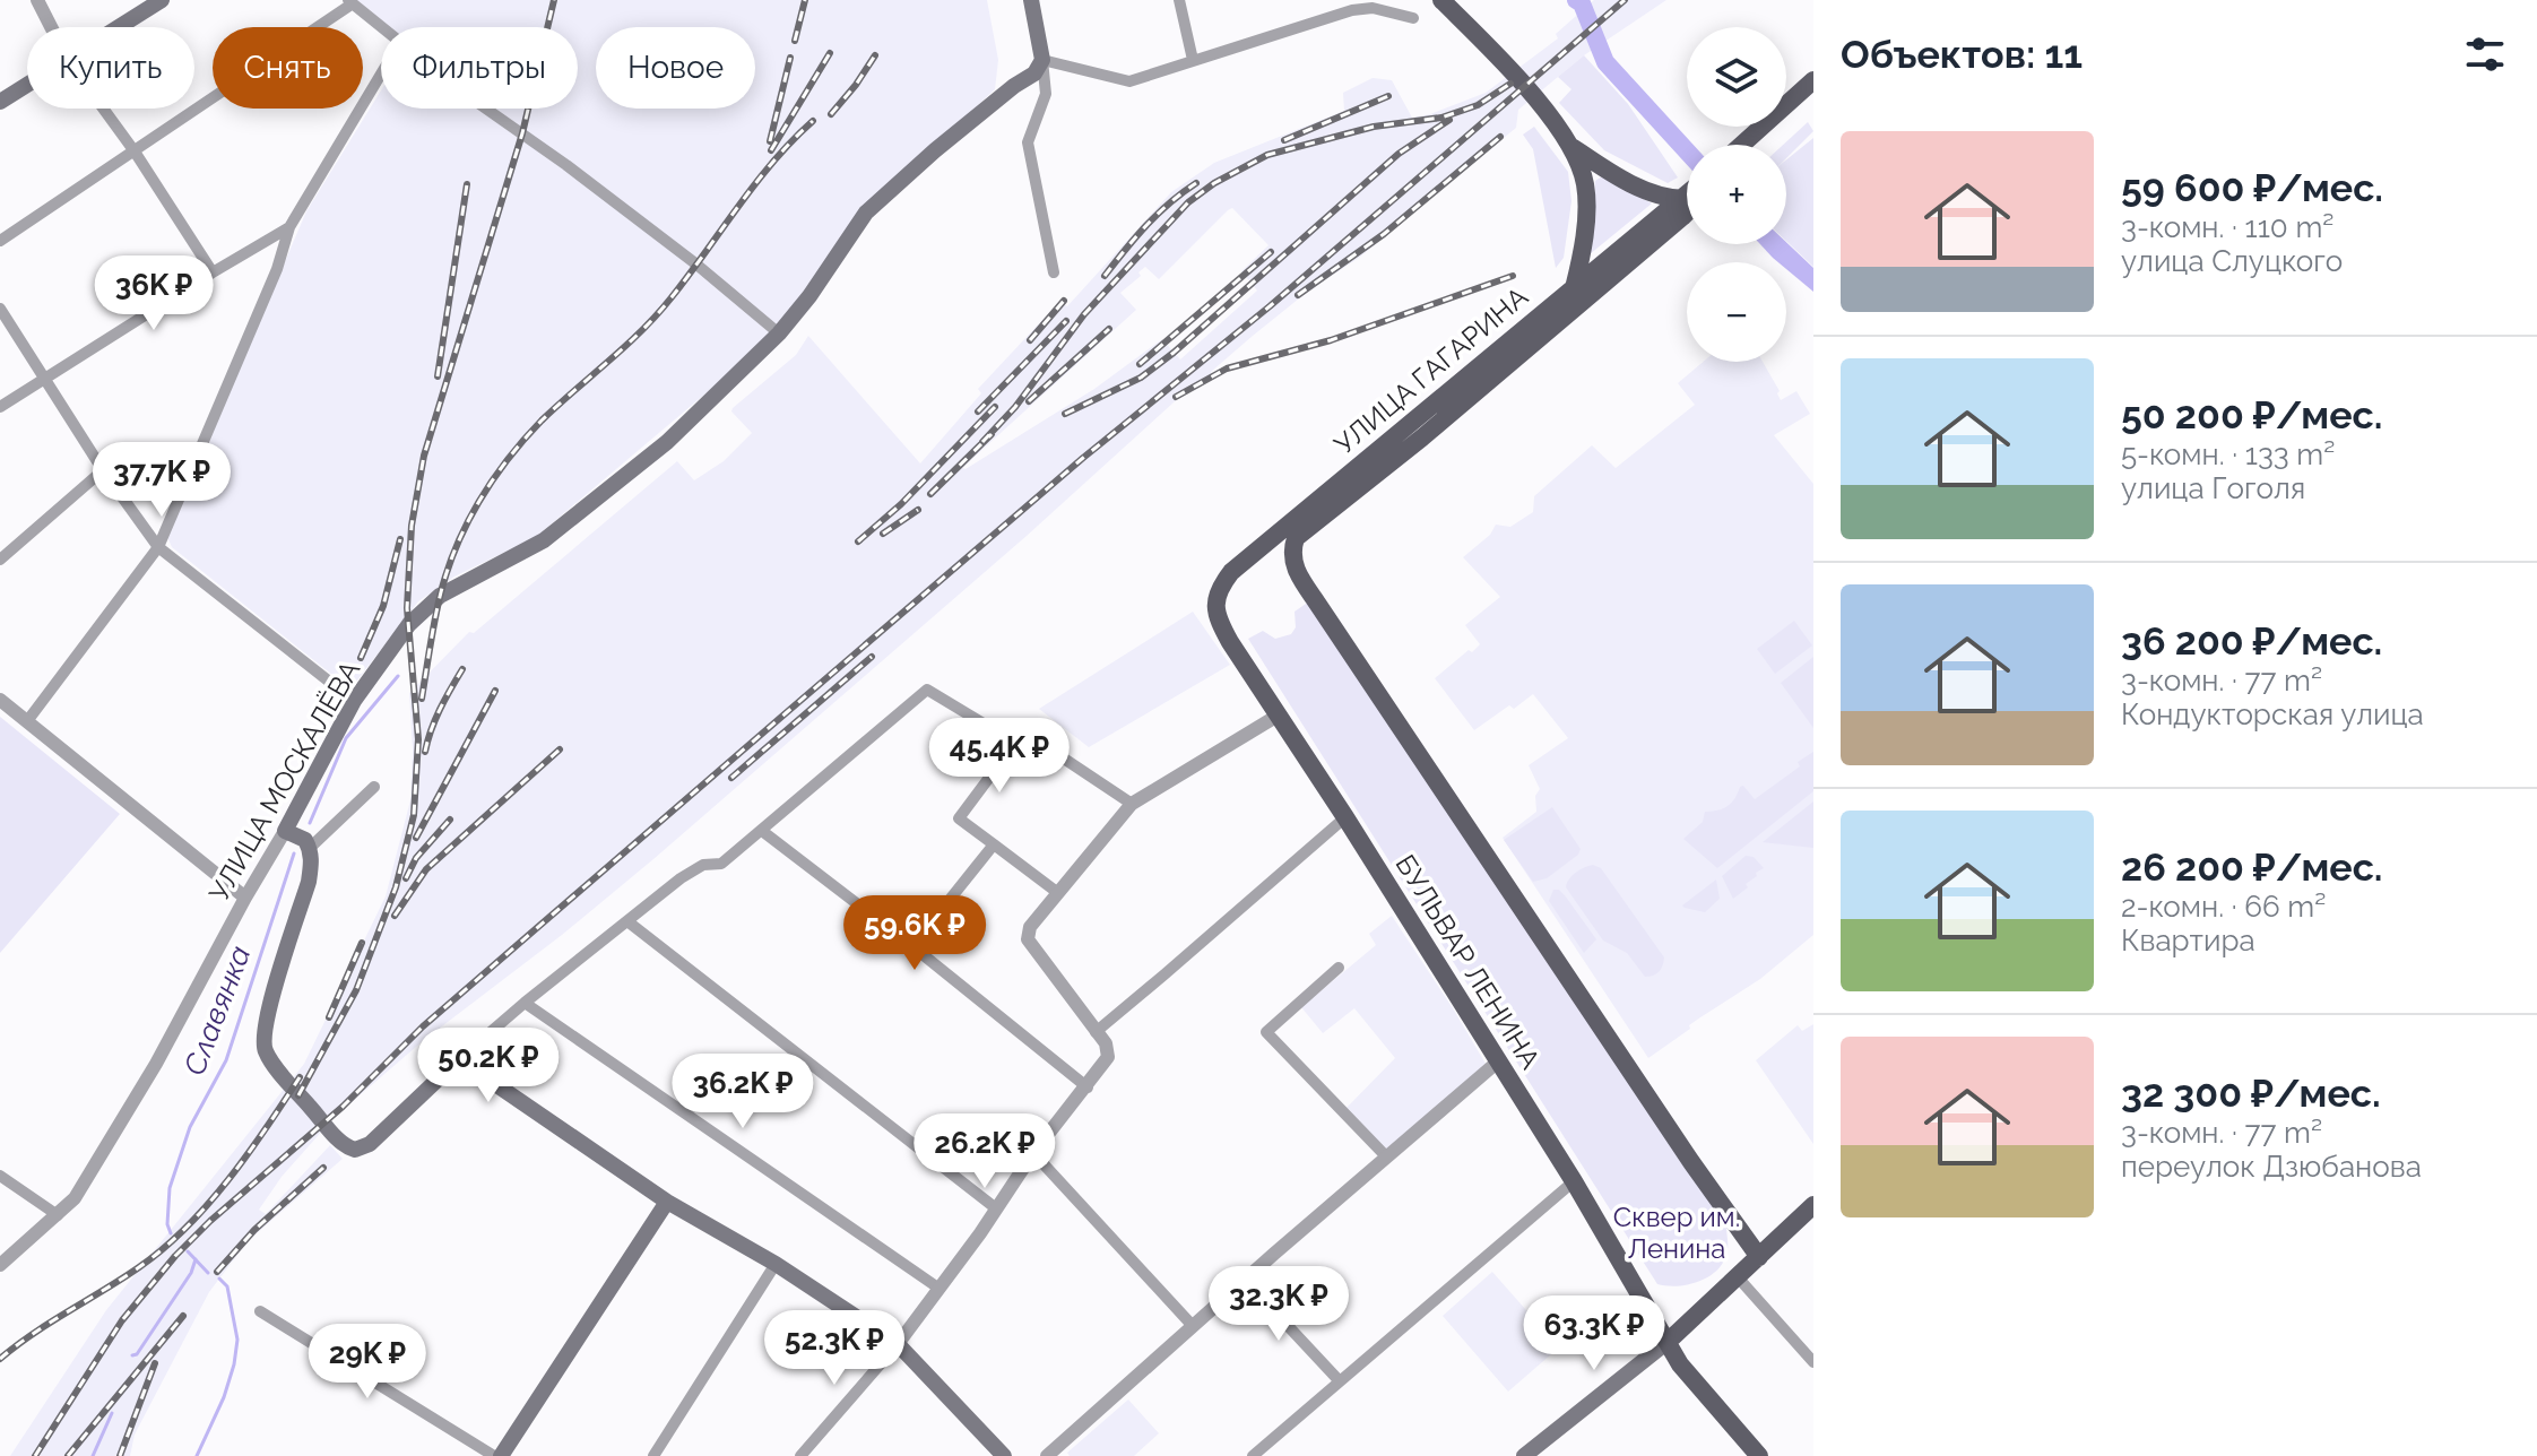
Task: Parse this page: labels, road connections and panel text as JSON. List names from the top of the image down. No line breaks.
{"streets":{"main road":["УЛИЦА ГАГАРИНА","УЛИЦА МОСКАЛЁВА","БУЛЬВАР ЛЕНИНА"]},"crossings":[["УЛИЦА ГАГАРИНА","БУЛЬВАР ЛЕНИНА"]],"water":["Славянка"],"parks":["Сквер им. Ленина"],"page":{"heading":"Объектов: 11","map_buttons":["+","−"],"chip":["Купить","Снять","Фильтры","Новое"],"list":[{"name":"59 600 ₽/мес.","note":"3-комн. · 110 m² · улица Слуцкого"},{"name":"50 200 ₽/мес.","note":"5-комн. · 133 m² · улица Гоголя"},{"name":"36 200 ₽/мес.","note":"3-комн. · 77 m² · Кондукторская улица"},{"name":"26 200 ₽/мес.","note":"2-комн. · 66 m² · Квартира"},{"name":"32 300 ₽/мес.","note":"3-комн. · 77 m² · переулок Дзюбанова"}],"price":["36K ₽","37.7K ₽","45.4K ₽","59.6K ₽","50.2K ₽","36.2K ₽","26.2K ₽","32.3K ₽","63.3K ₽","52.3K ₽","29K ₽"]}}
